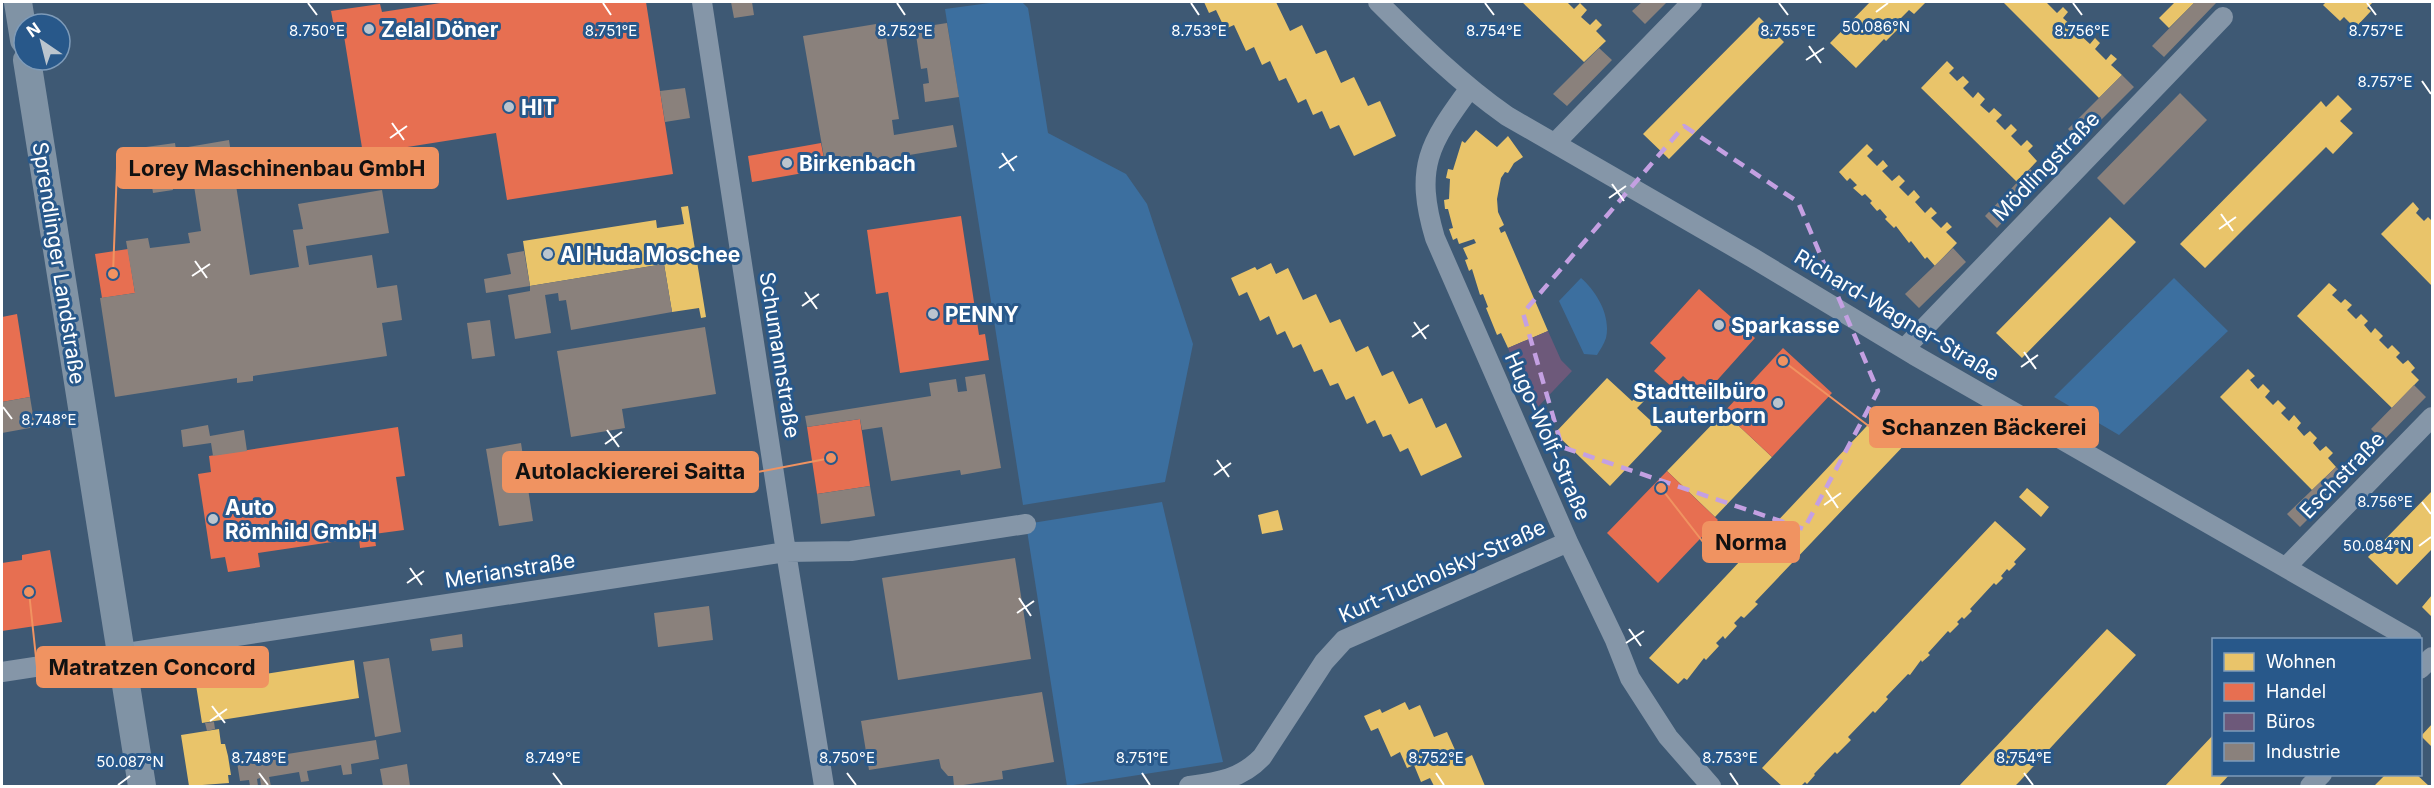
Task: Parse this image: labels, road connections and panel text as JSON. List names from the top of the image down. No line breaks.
{"streets":{"main road":["Sprendlinger Landstraße"],"street":["Mödlingstraße","Richard-Wagner-Straße","Schumannstraße","Hugo-Wolf-Straße","Eschstraße","Merianstraße","Kurt-Tucholsky-Straße"]},"crossings":[["Mödlingstraße","Richard-Wagner-Straße"],["Sprendlinger Landstraße","Merianstraße"],["Richard-Wagner-Straße","Hugo-Wolf-Straße"],["Richard-Wagner-Straße","Eschstraße"],["Schumannstraße","Merianstraße"],["Hugo-Wolf-Straße","Kurt-Tucholsky-Straße"]],"places":["Zelal Döner","HIT","Birkenbach","Al Huda Moschee","Lorey Maschinenbau GmbH","PENNY","Sparkasse","Schanzen Bäckerei","Stadtteilbüro Lauterborn","Autolackiererei Saitta","Norma","Auto Römhild GmbH","Matratzen Concord"],"legend":["Wohnen","Handel","Büros","Industrie"],"north":"top left","coordinates":["50.086°N","8.753°E","8.755°E","8.750°E","8.751°E","8.752°E","8.754°E","8.756°E","8.757°E","8.748°E","50.084°N","8.749°E","50.087°N"]}
